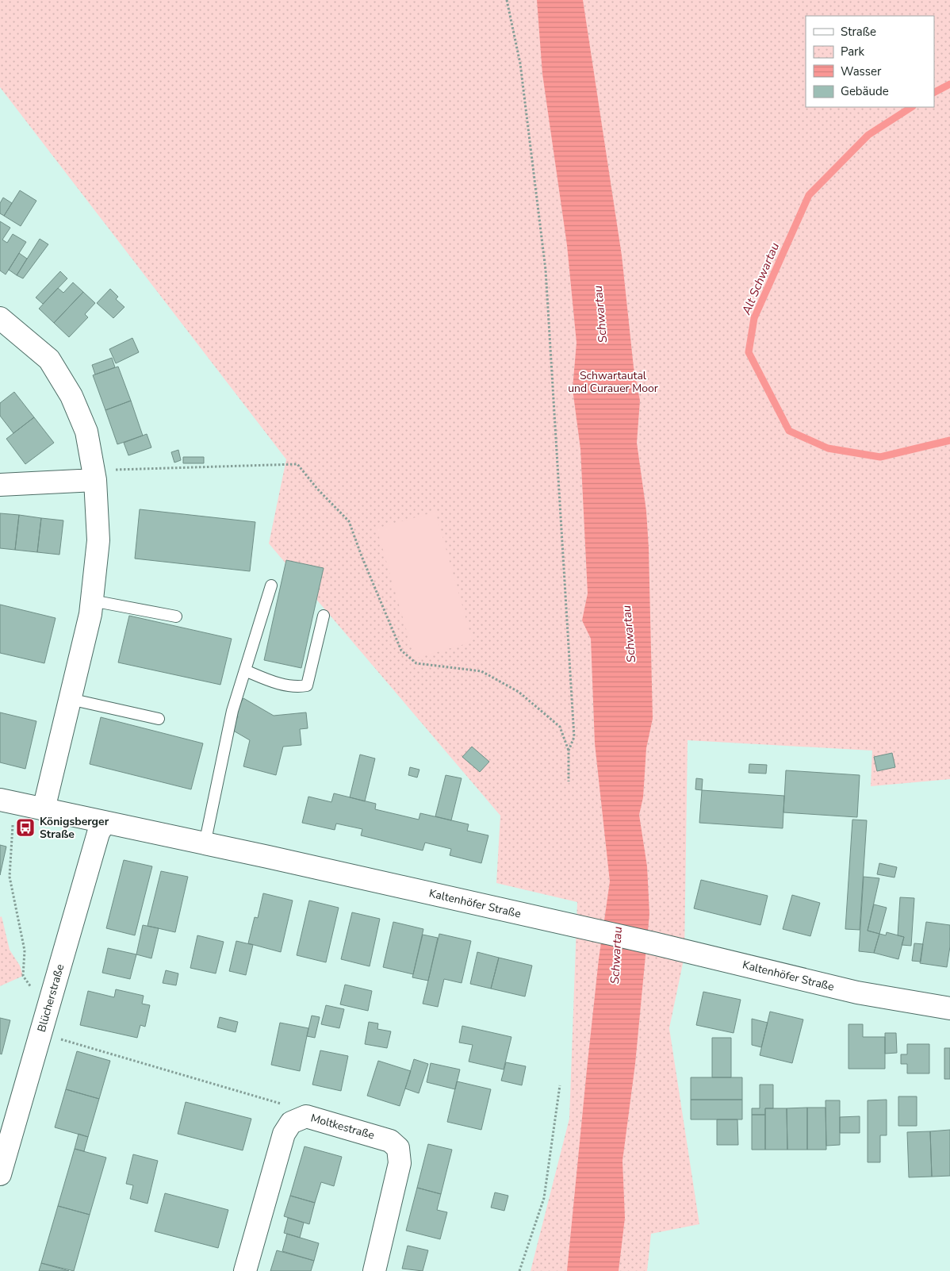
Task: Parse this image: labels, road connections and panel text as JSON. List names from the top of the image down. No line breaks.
{"streets":{"street":["Kaltenhöfer Straße","Blücherstraße","Moltkestraße"]},"crossings":[["Kaltenhöfer Straße","Blücherstraße"]],"water":["Alt Schwartau","Schwartau"],"parks":["Schwartautal und Curauer Moor"],"places":{"bus stop":["Königsberger Straße"]},"legend":["Straße","Park","Wasser","Gebäude"]}
